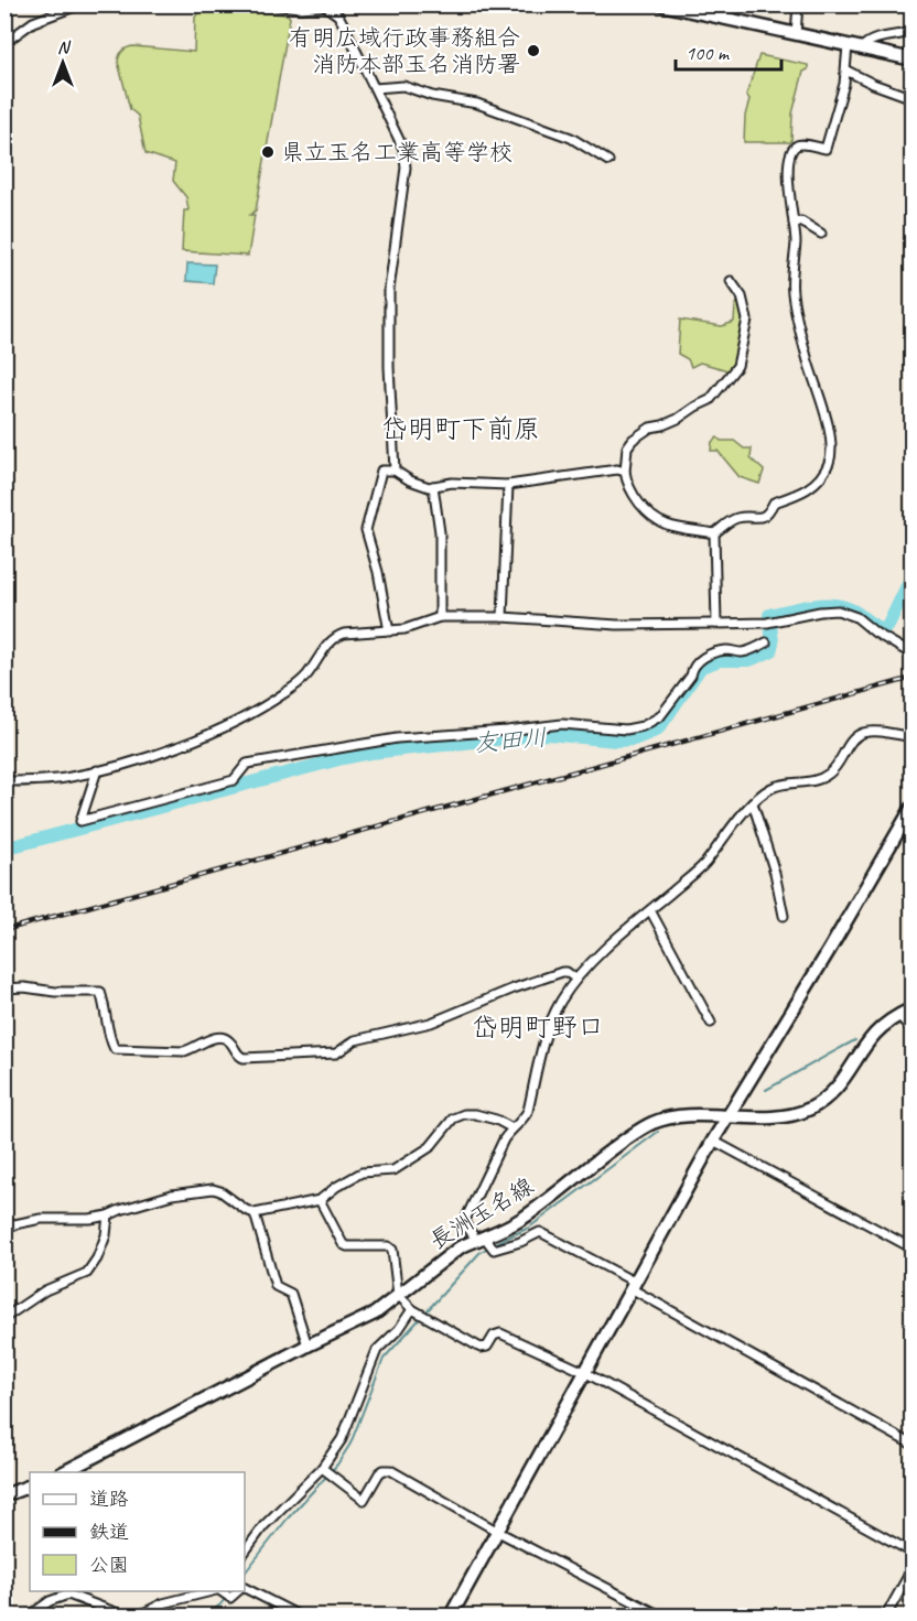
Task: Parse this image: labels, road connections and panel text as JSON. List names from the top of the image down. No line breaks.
{"streets":{"main road":["長洲玉名線"]},"districts":["岱明町下前原","岱明町野口"],"water":["友田川"],"places":["有明広域行政事務組合 消防本部玉名消防署","県立玉名工業高等学校"],"legend":["道路","鉄道","公園"],"scale_bar":"100 m","north":"top"}
